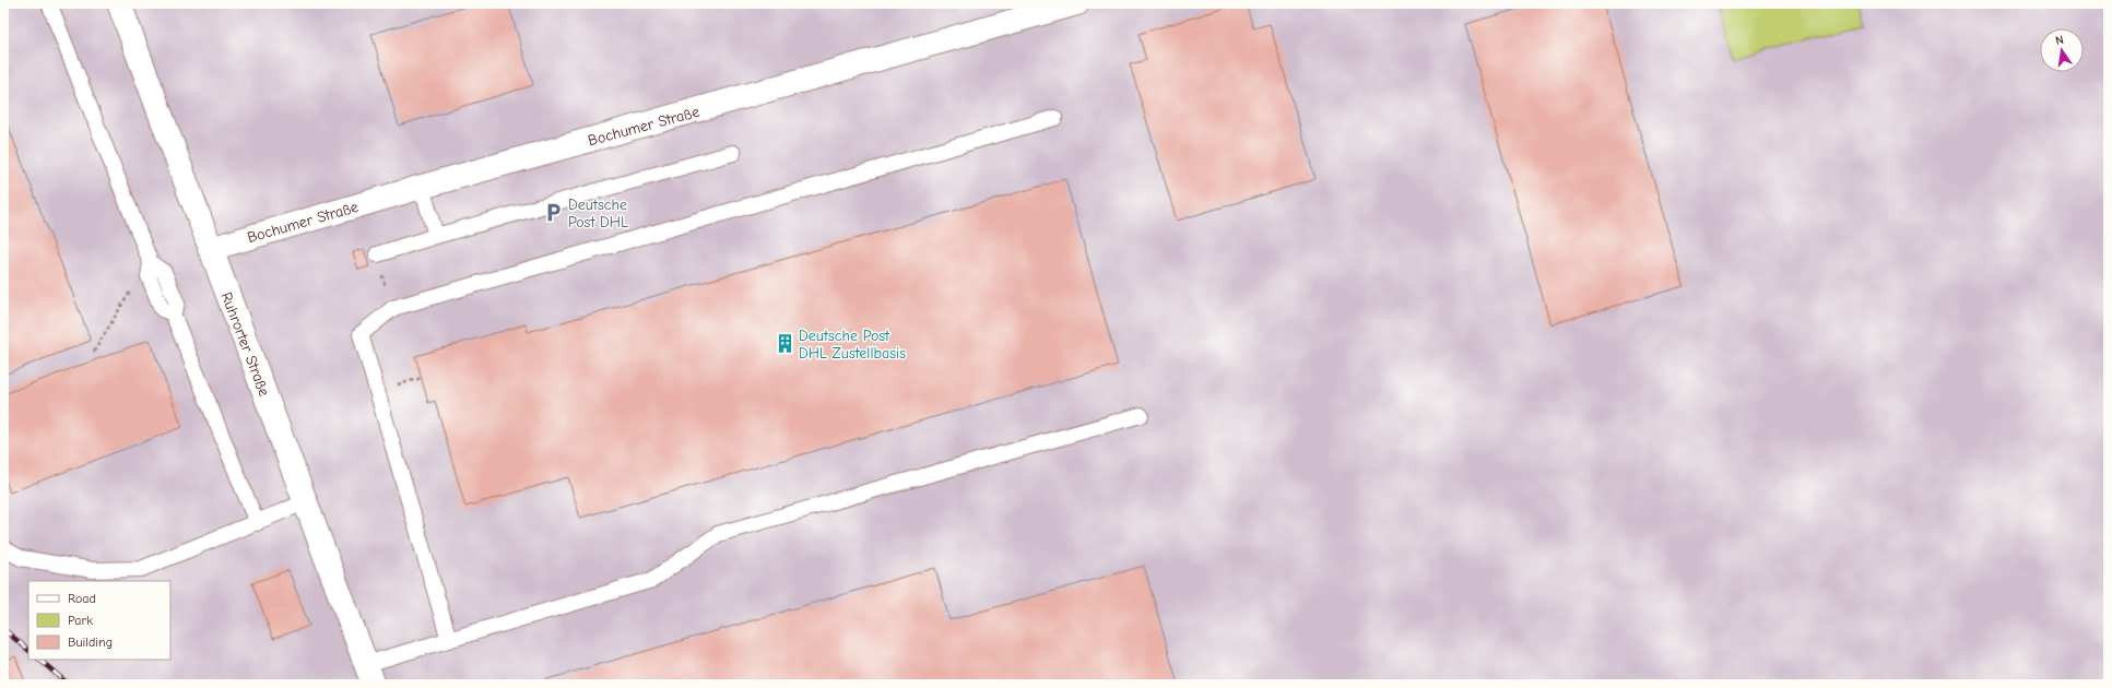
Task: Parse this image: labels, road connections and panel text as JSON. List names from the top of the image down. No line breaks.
{"streets":{"street":["Bochumer Straße","Ruhrorter Straße"]},"crossings":[["Bochumer Straße","Ruhrorter Straße"]],"places":{"parking":["Deutsche Post DHL"],"building":["Deutsche Post DHL Zustellbasis"]},"legend":["Road","Park","Building"],"north":"top"}
